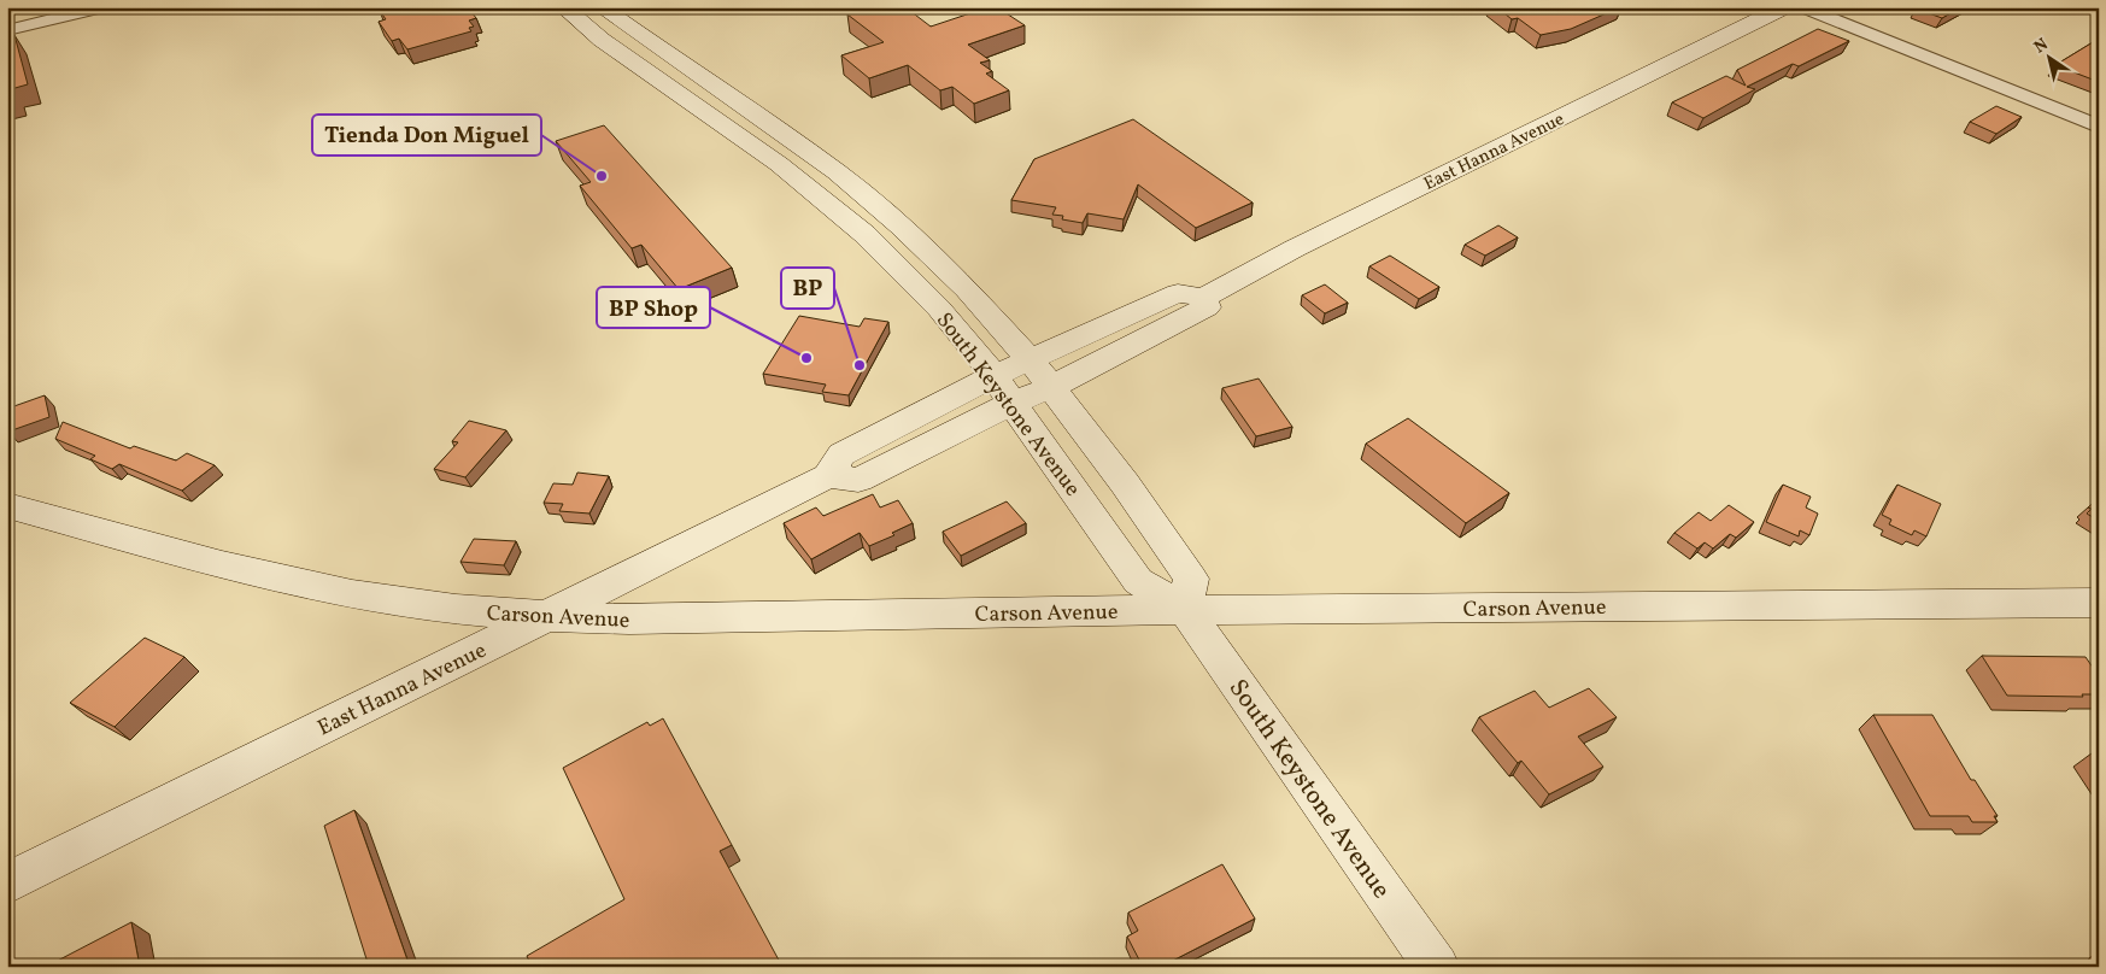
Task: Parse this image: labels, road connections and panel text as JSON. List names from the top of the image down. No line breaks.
{"streets":{"main road":["East Hanna Avenue","South Keystone Avenue","Carson Avenue"]},"crossings":[["East Hanna Avenue","South Keystone Avenue"],["East Hanna Avenue","Carson Avenue"],["South Keystone Avenue","Carson Avenue"]],"places":["Tienda Don Miguel","BP Shop","BP"],"north":"top left"}
